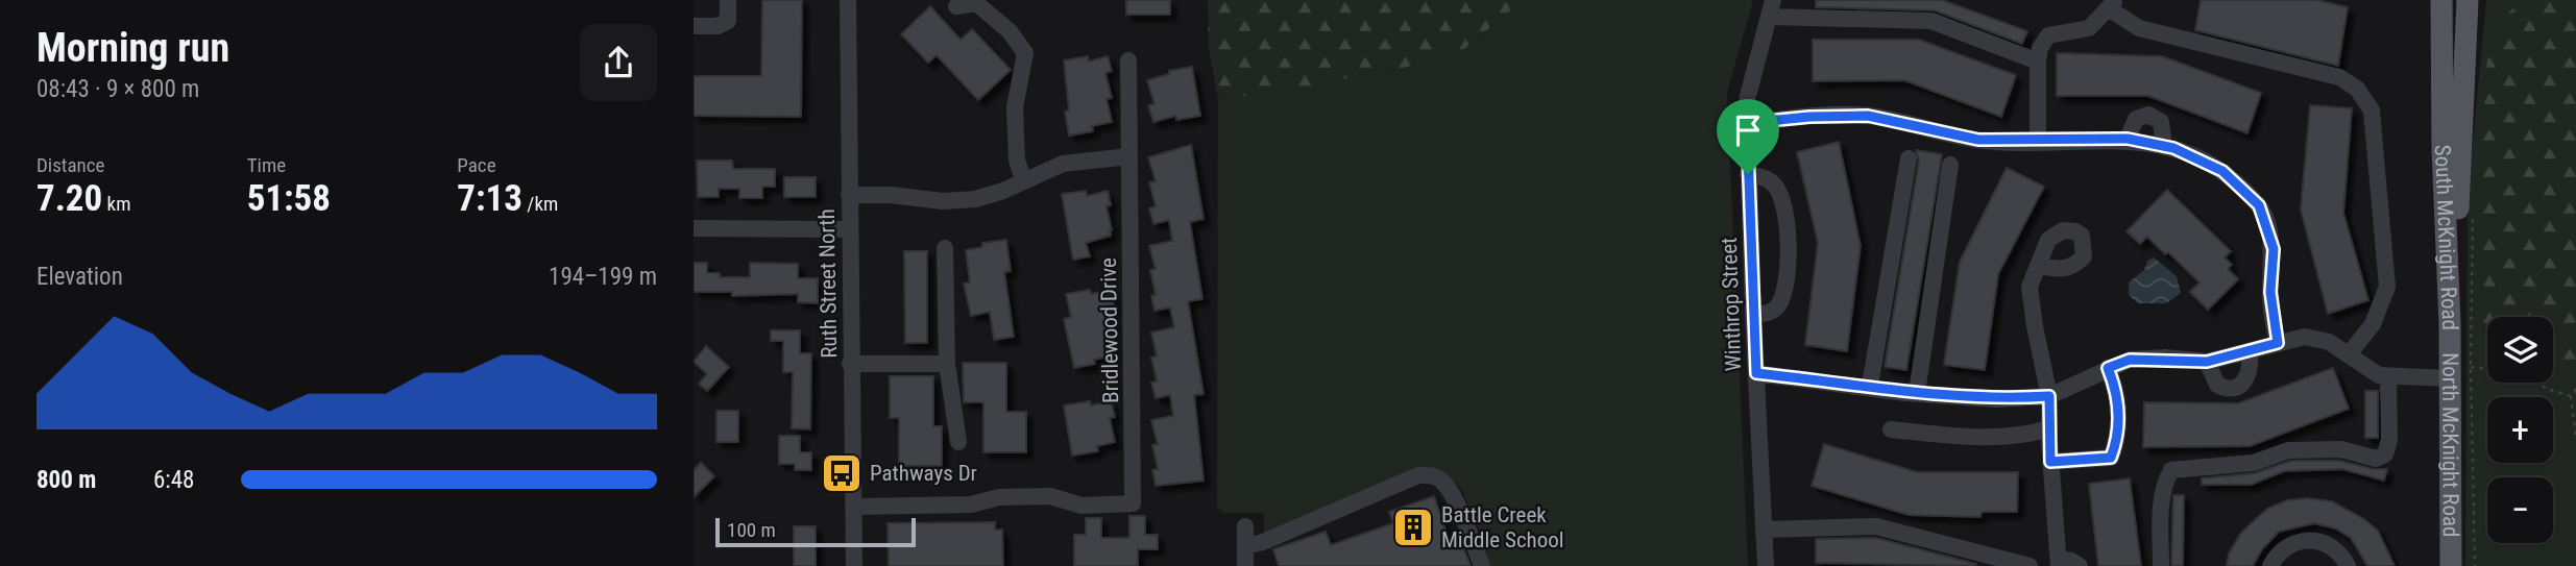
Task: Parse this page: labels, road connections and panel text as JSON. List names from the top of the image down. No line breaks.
{"streets":{"main road":["South McKnight Road","North McKnight Road"],"street":["Ruth Street North","Winthrop Street","Bridlewood Drive"]},"crossings":[["South McKnight Road","North McKnight Road"],["Ruth Street North","Bridlewood Drive"]],"places":{"bus stop":["Pathways Dr"],"building":["Battle Creek Middle School"]},"scale_bar":"100 m","page":{"heading":["Morning run","08:43 · 9 × 800 m"],"stats":[["Distance","7.20 km"],["Time","51:58"],["Pace","7:13 /km"]],"chart":["Elevation","194–199 m"],"map_buttons":["+","−"],"list":[{"name":"800 m","note":"6:48"}],"scale":"100 m"}}
